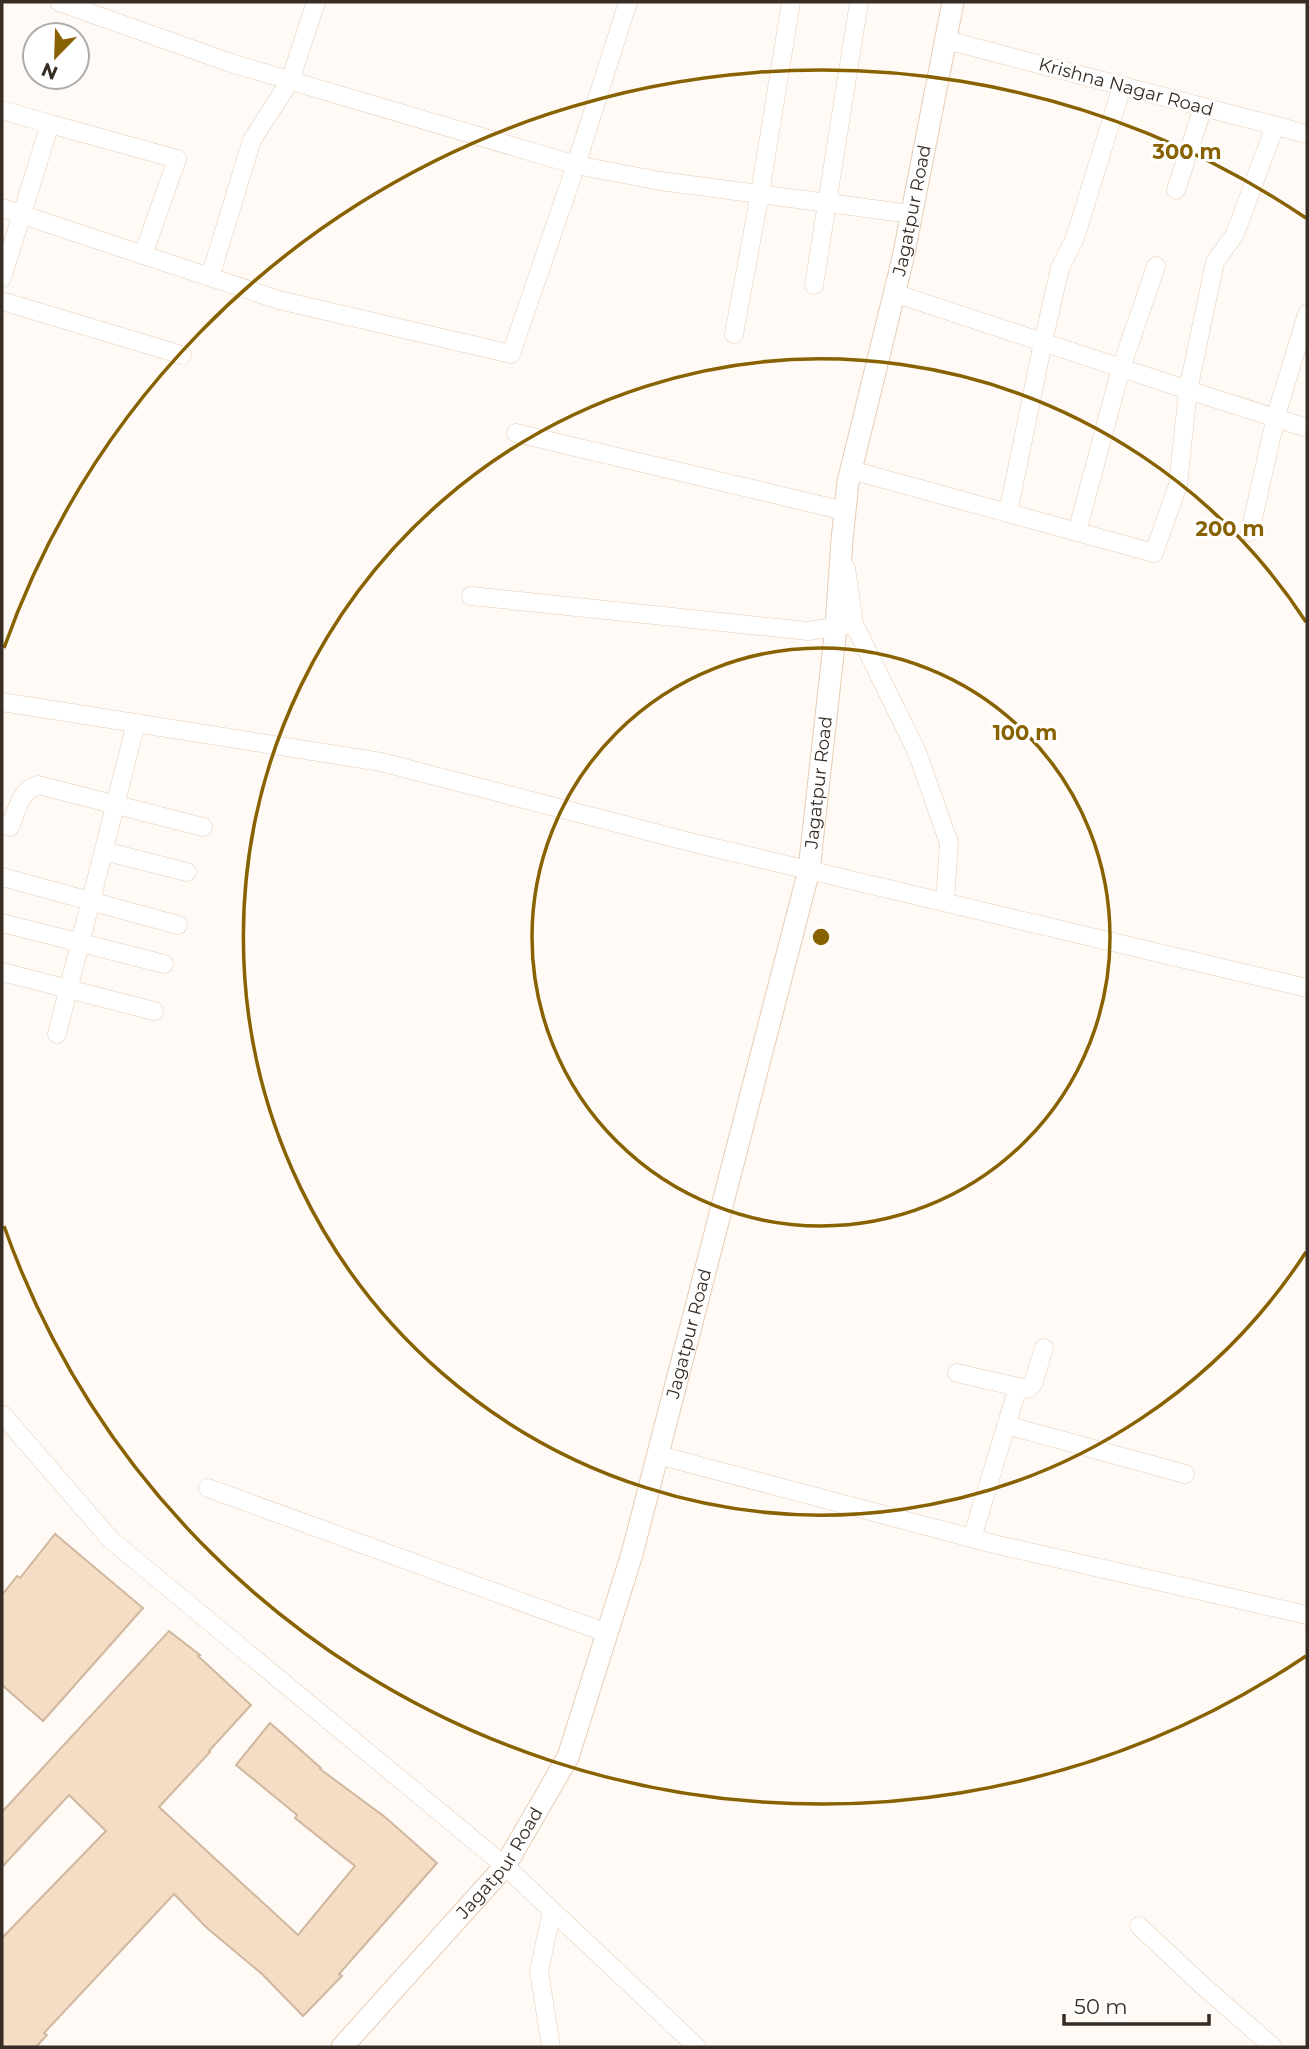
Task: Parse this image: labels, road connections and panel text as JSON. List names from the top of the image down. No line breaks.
{"streets":{"street":["Krishna Nagar Road","Jagatpur Road"]},"crossings":[["Krishna Nagar Road","Jagatpur Road"]],"scale_bar":"50 m","north":"bottom left","rings":["300 m","200 m","100 m"]}
